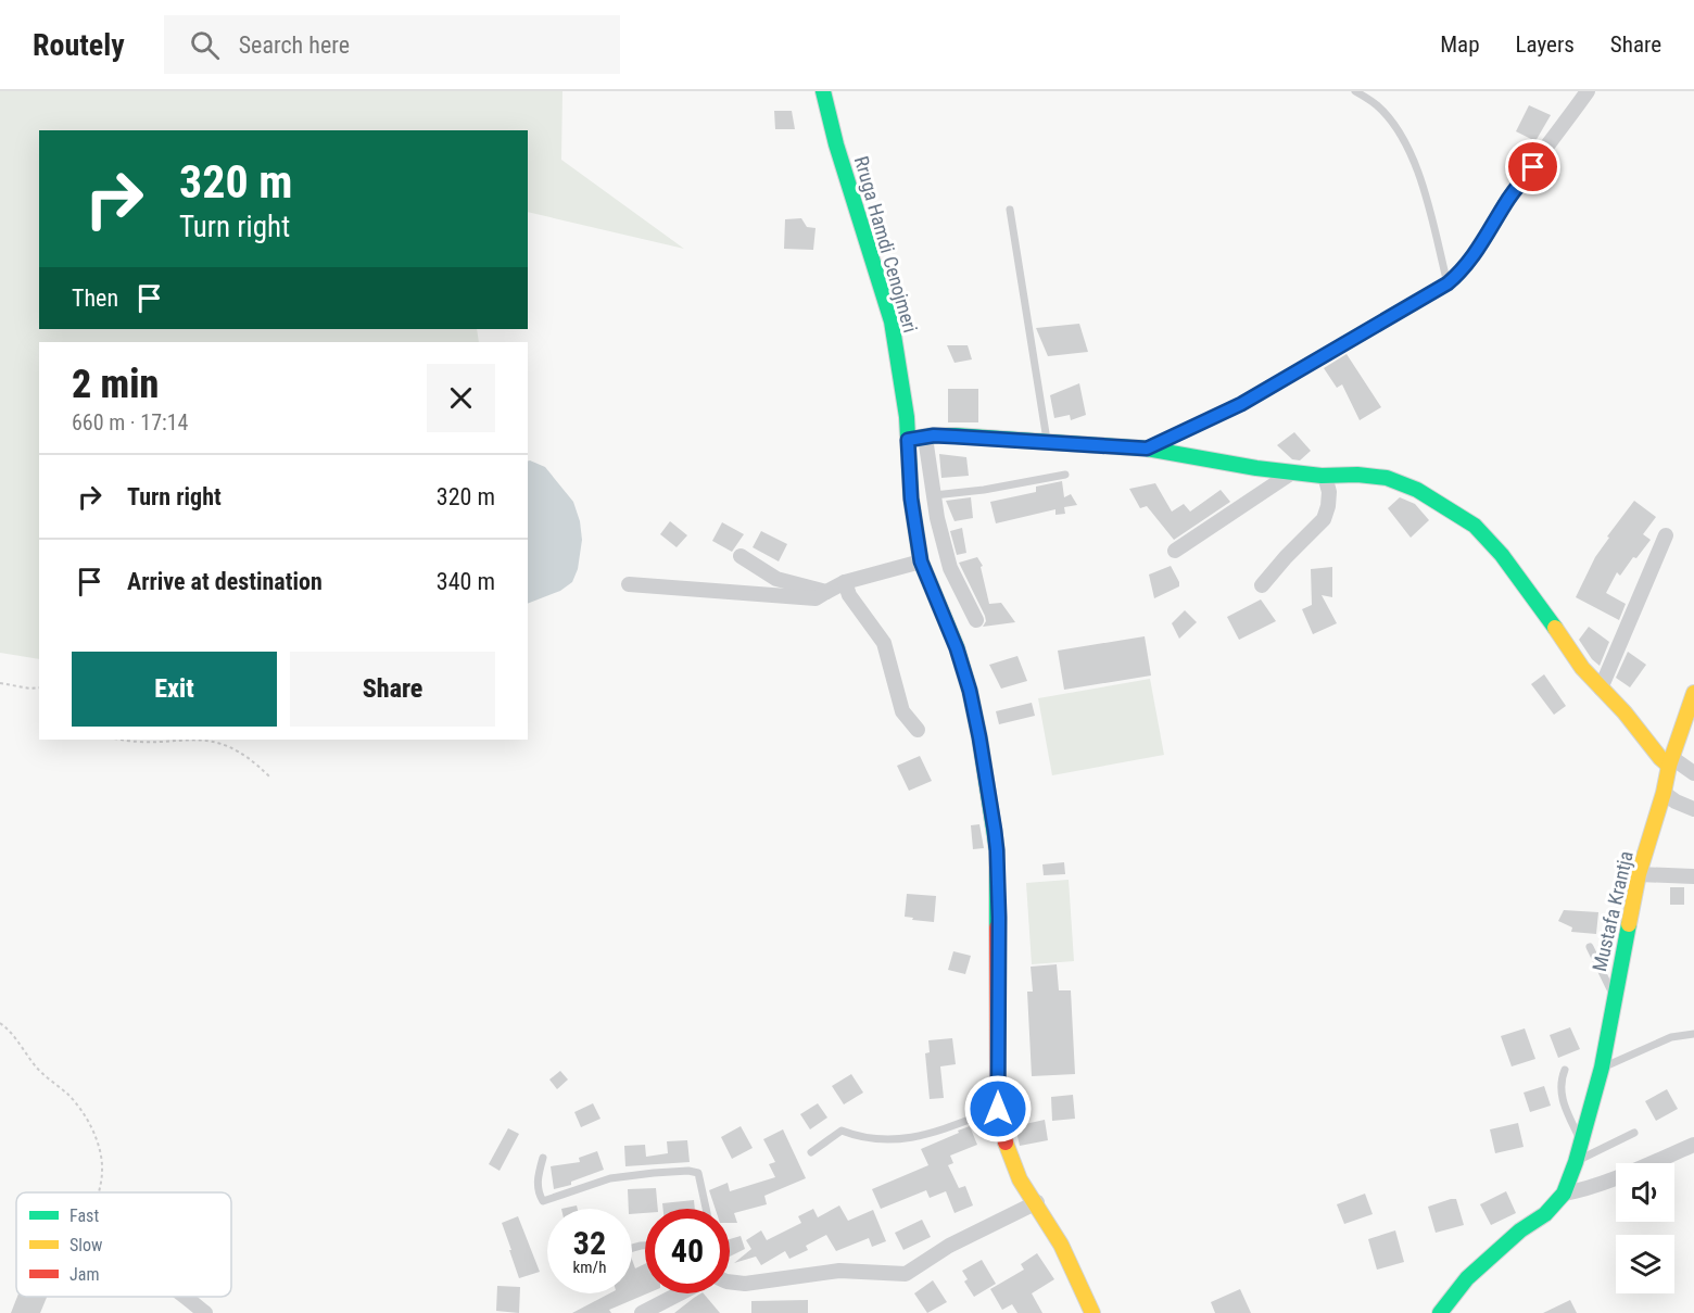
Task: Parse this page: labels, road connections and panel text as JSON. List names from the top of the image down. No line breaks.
{"streets":{"street":["Rruga Hamdi Cenojmeri","Mustafa Krantja"]},"legend":["Fast","Slow","Jam"],"page":{"header":"Routely","search":"Search here","nav":["Map","Layers","Share"],"turn":["320 m","Turn right"],"then":"Then","heading":["2 min","660 m · 17:14"],"list":[{"name":"Turn right","value":"320 m"},{"name":"Arrive at destination","value":"340 m"}],"buttons":["Exit","Share"],"speed":"32 km/h","limit":"40"}}
